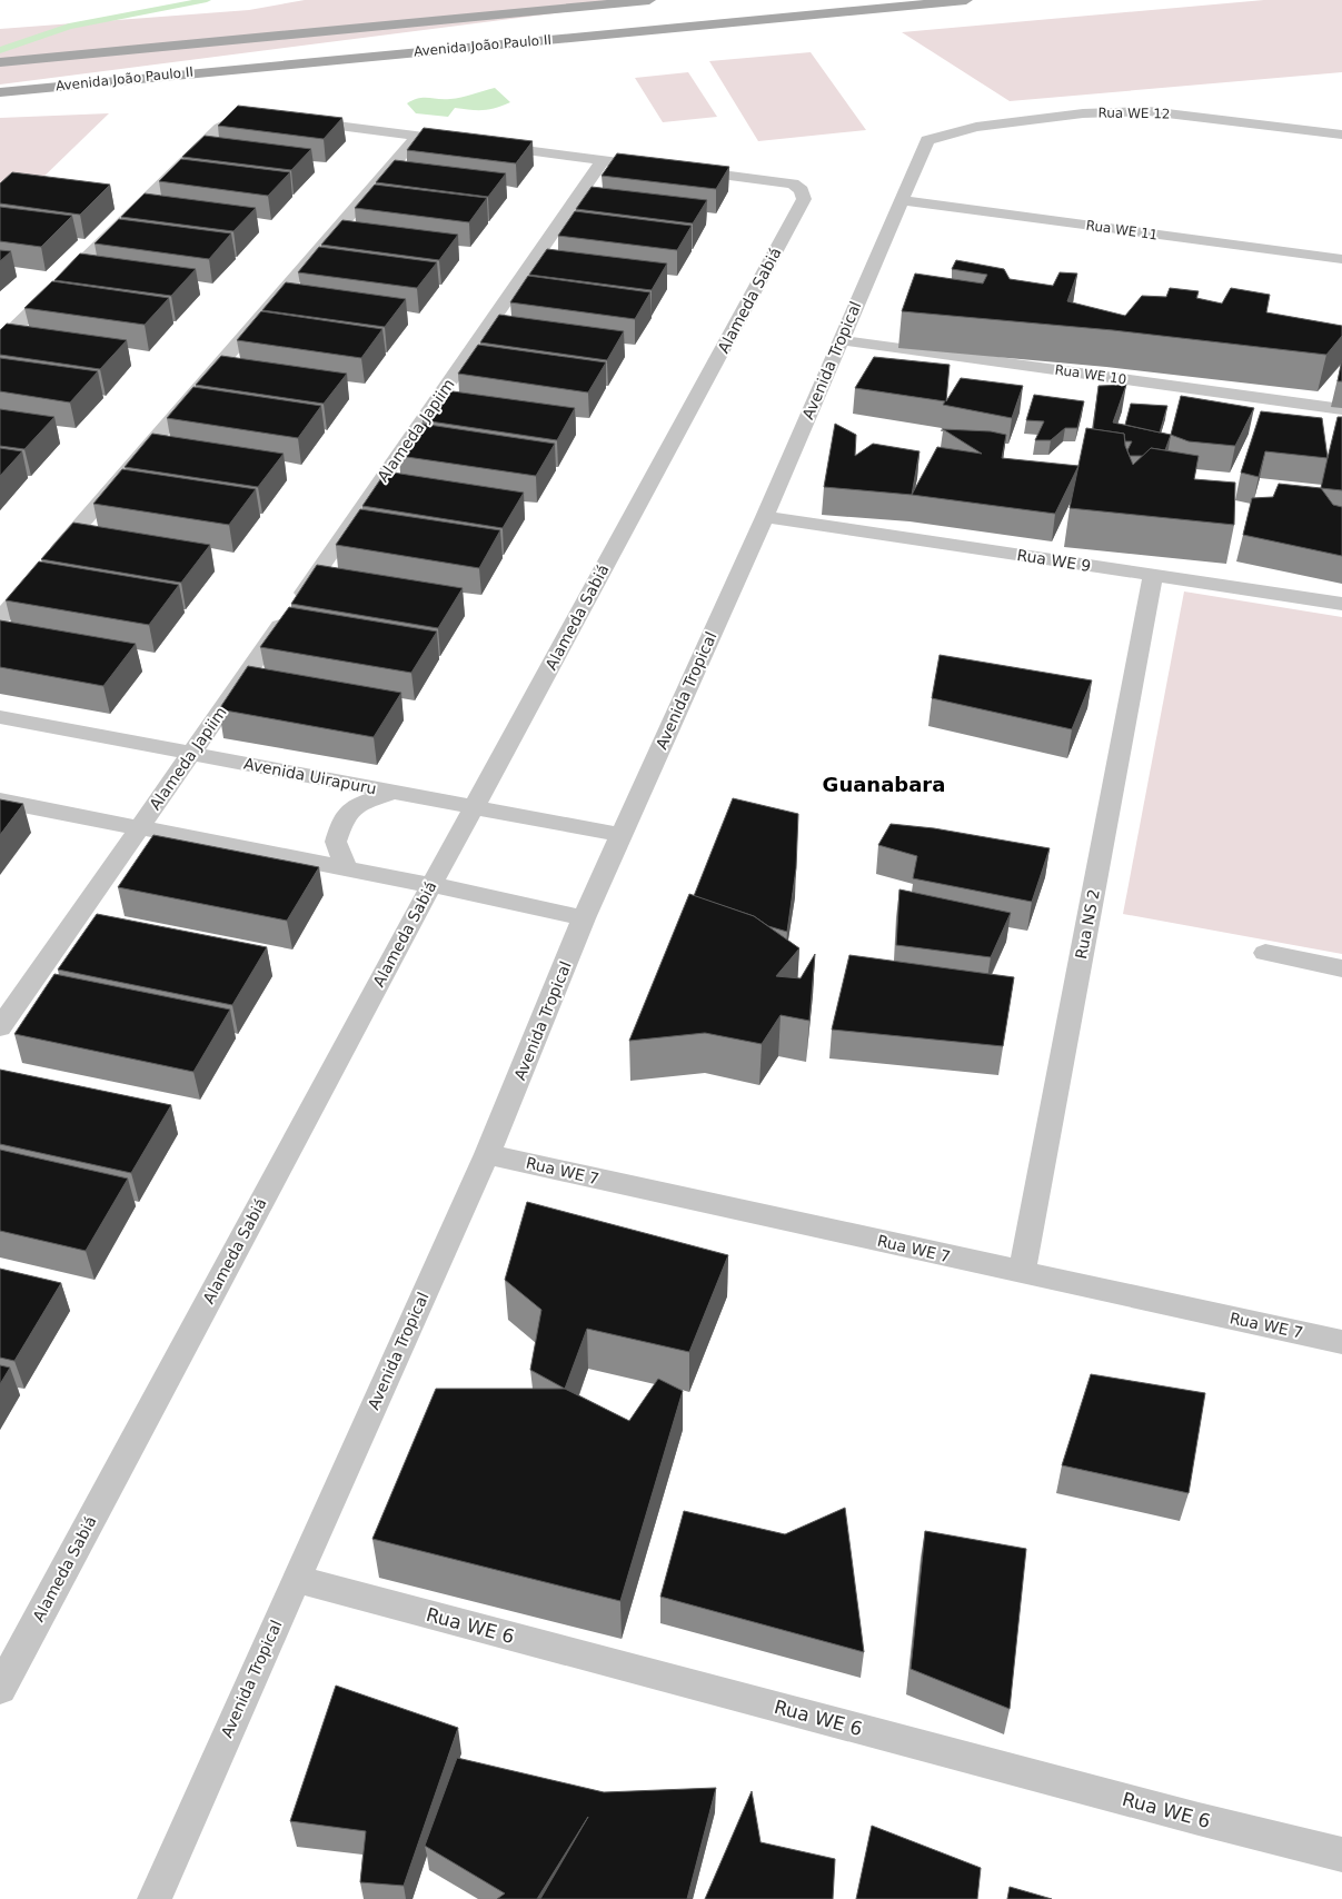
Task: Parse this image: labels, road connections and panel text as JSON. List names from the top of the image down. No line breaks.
{"streets":{"main road":["Avenida João Paulo II"],"street":["Rua WE 12","Rua WE 11","Alameda Sabiá","Avenida Tropical","Rua WE 10","Alameda Japiim","Rua WE 9","Avenida Uirapuru","Rua NS 2","Rua WE 7","Rua WE 6"]},"crossings":[["Rua WE 12","Avenida Tropical"],["Rua WE 11","Avenida Tropical"],["Alameda Sabiá","Avenida Uirapuru"],["Avenida Tropical","Rua WE 10"],["Avenida Tropical","Rua WE 9"],["Avenida Tropical","Avenida Uirapuru"],["Avenida Tropical","Rua WE 7"],["Avenida Tropical","Rua WE 6"],["Alameda Japiim","Avenida Uirapuru"],["Rua WE 9","Rua NS 2"],["Rua NS 2","Rua WE 7"]],"districts":["Guanabara"]}
